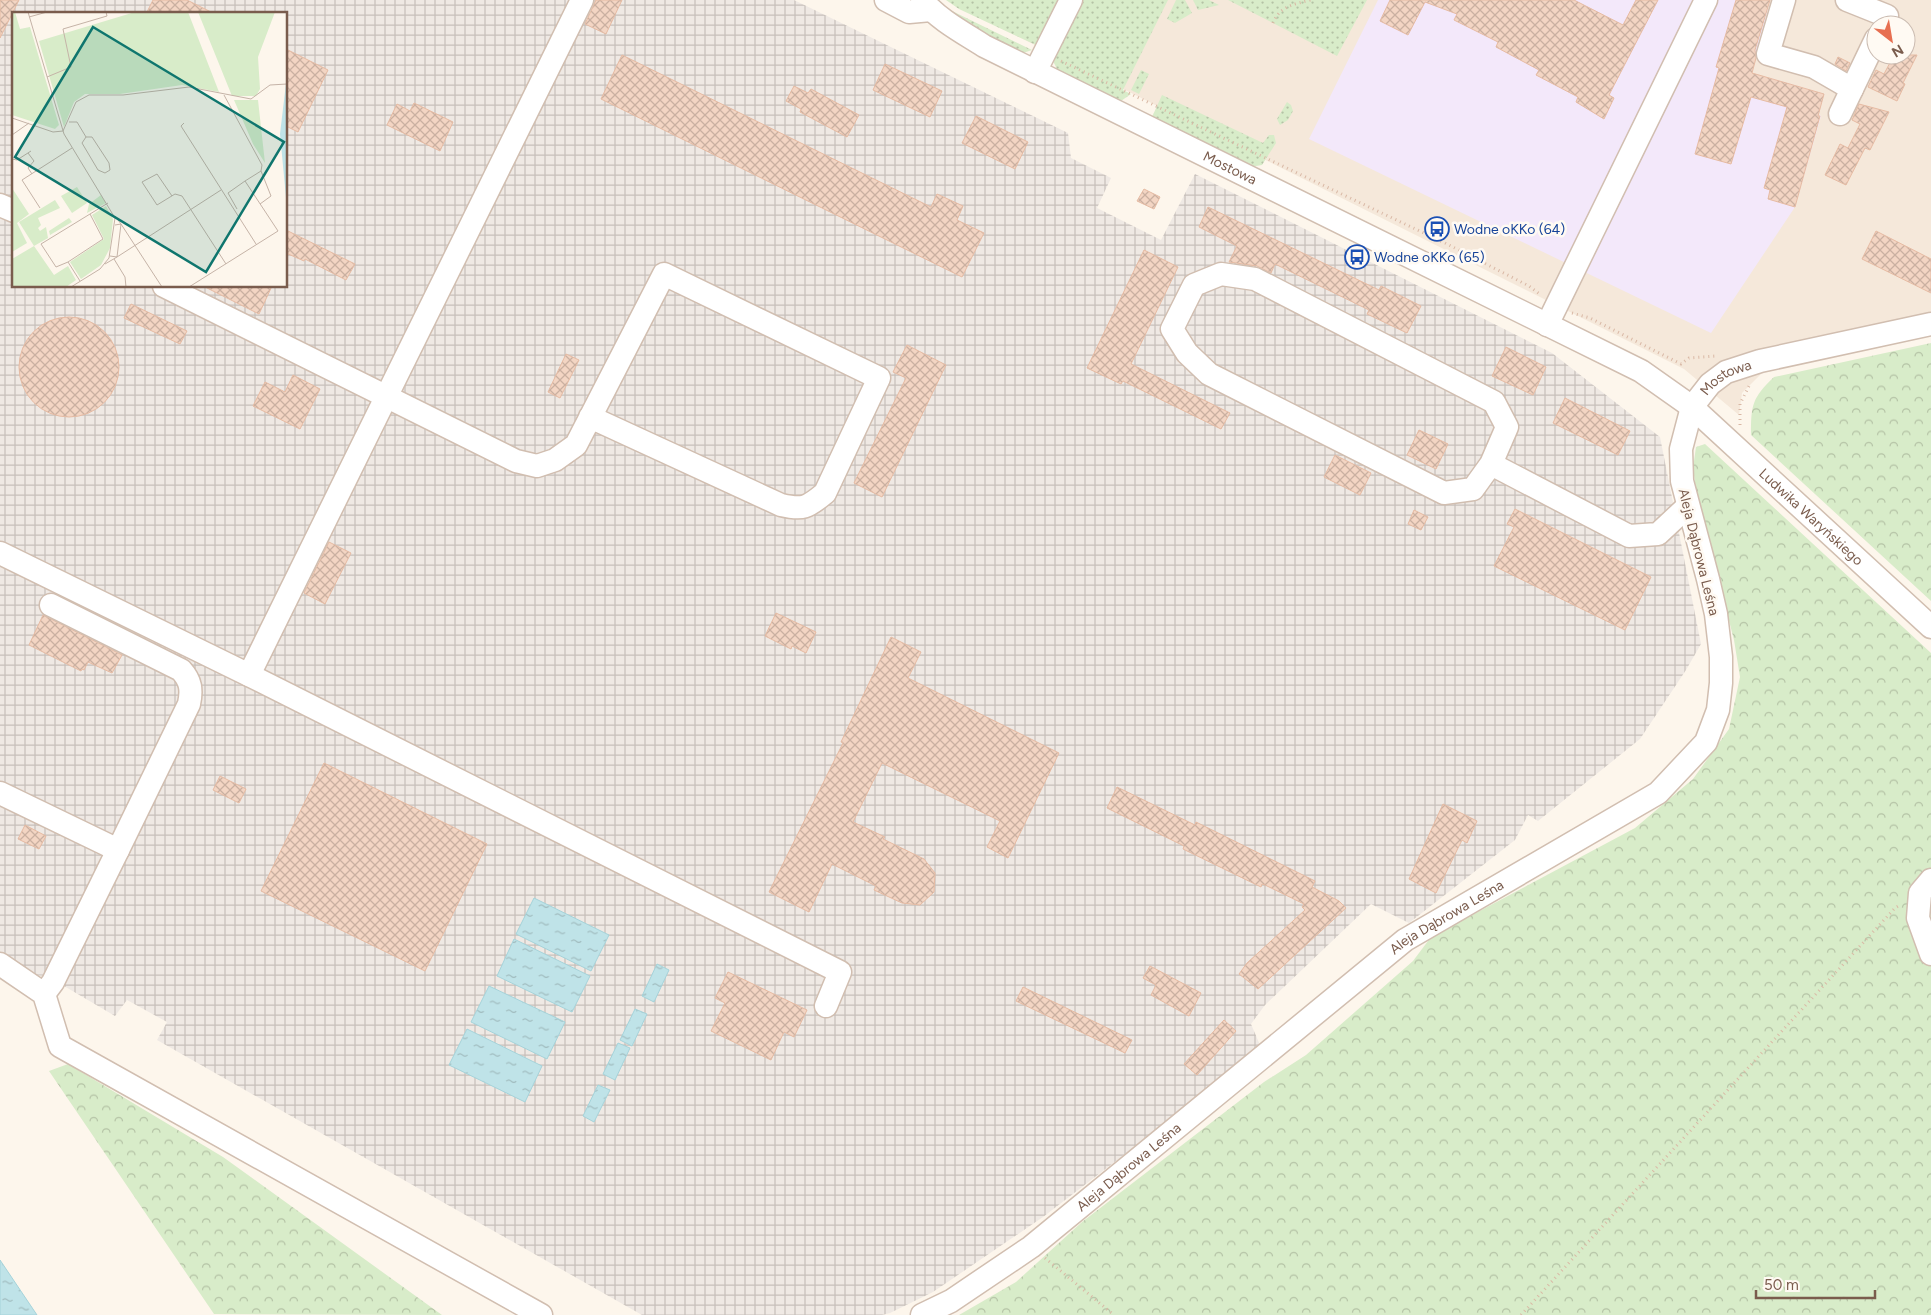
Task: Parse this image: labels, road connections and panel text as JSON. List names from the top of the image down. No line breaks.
{"streets":{"street":["Mostowa","Ludwika Waryńskiego","Aleja Dąbrowa Leśna"]},"crossings":[["Mostowa","Ludwika Waryńskiego"],["Mostowa","Aleja Dąbrowa Leśna"],["Ludwika Waryńskiego","Aleja Dąbrowa Leśna"]],"places":{"bus stop":["Wodne oKKo (64)","Wodne oKKo (65)"]},"scale_bar":"50 m","north":"bottom right"}
